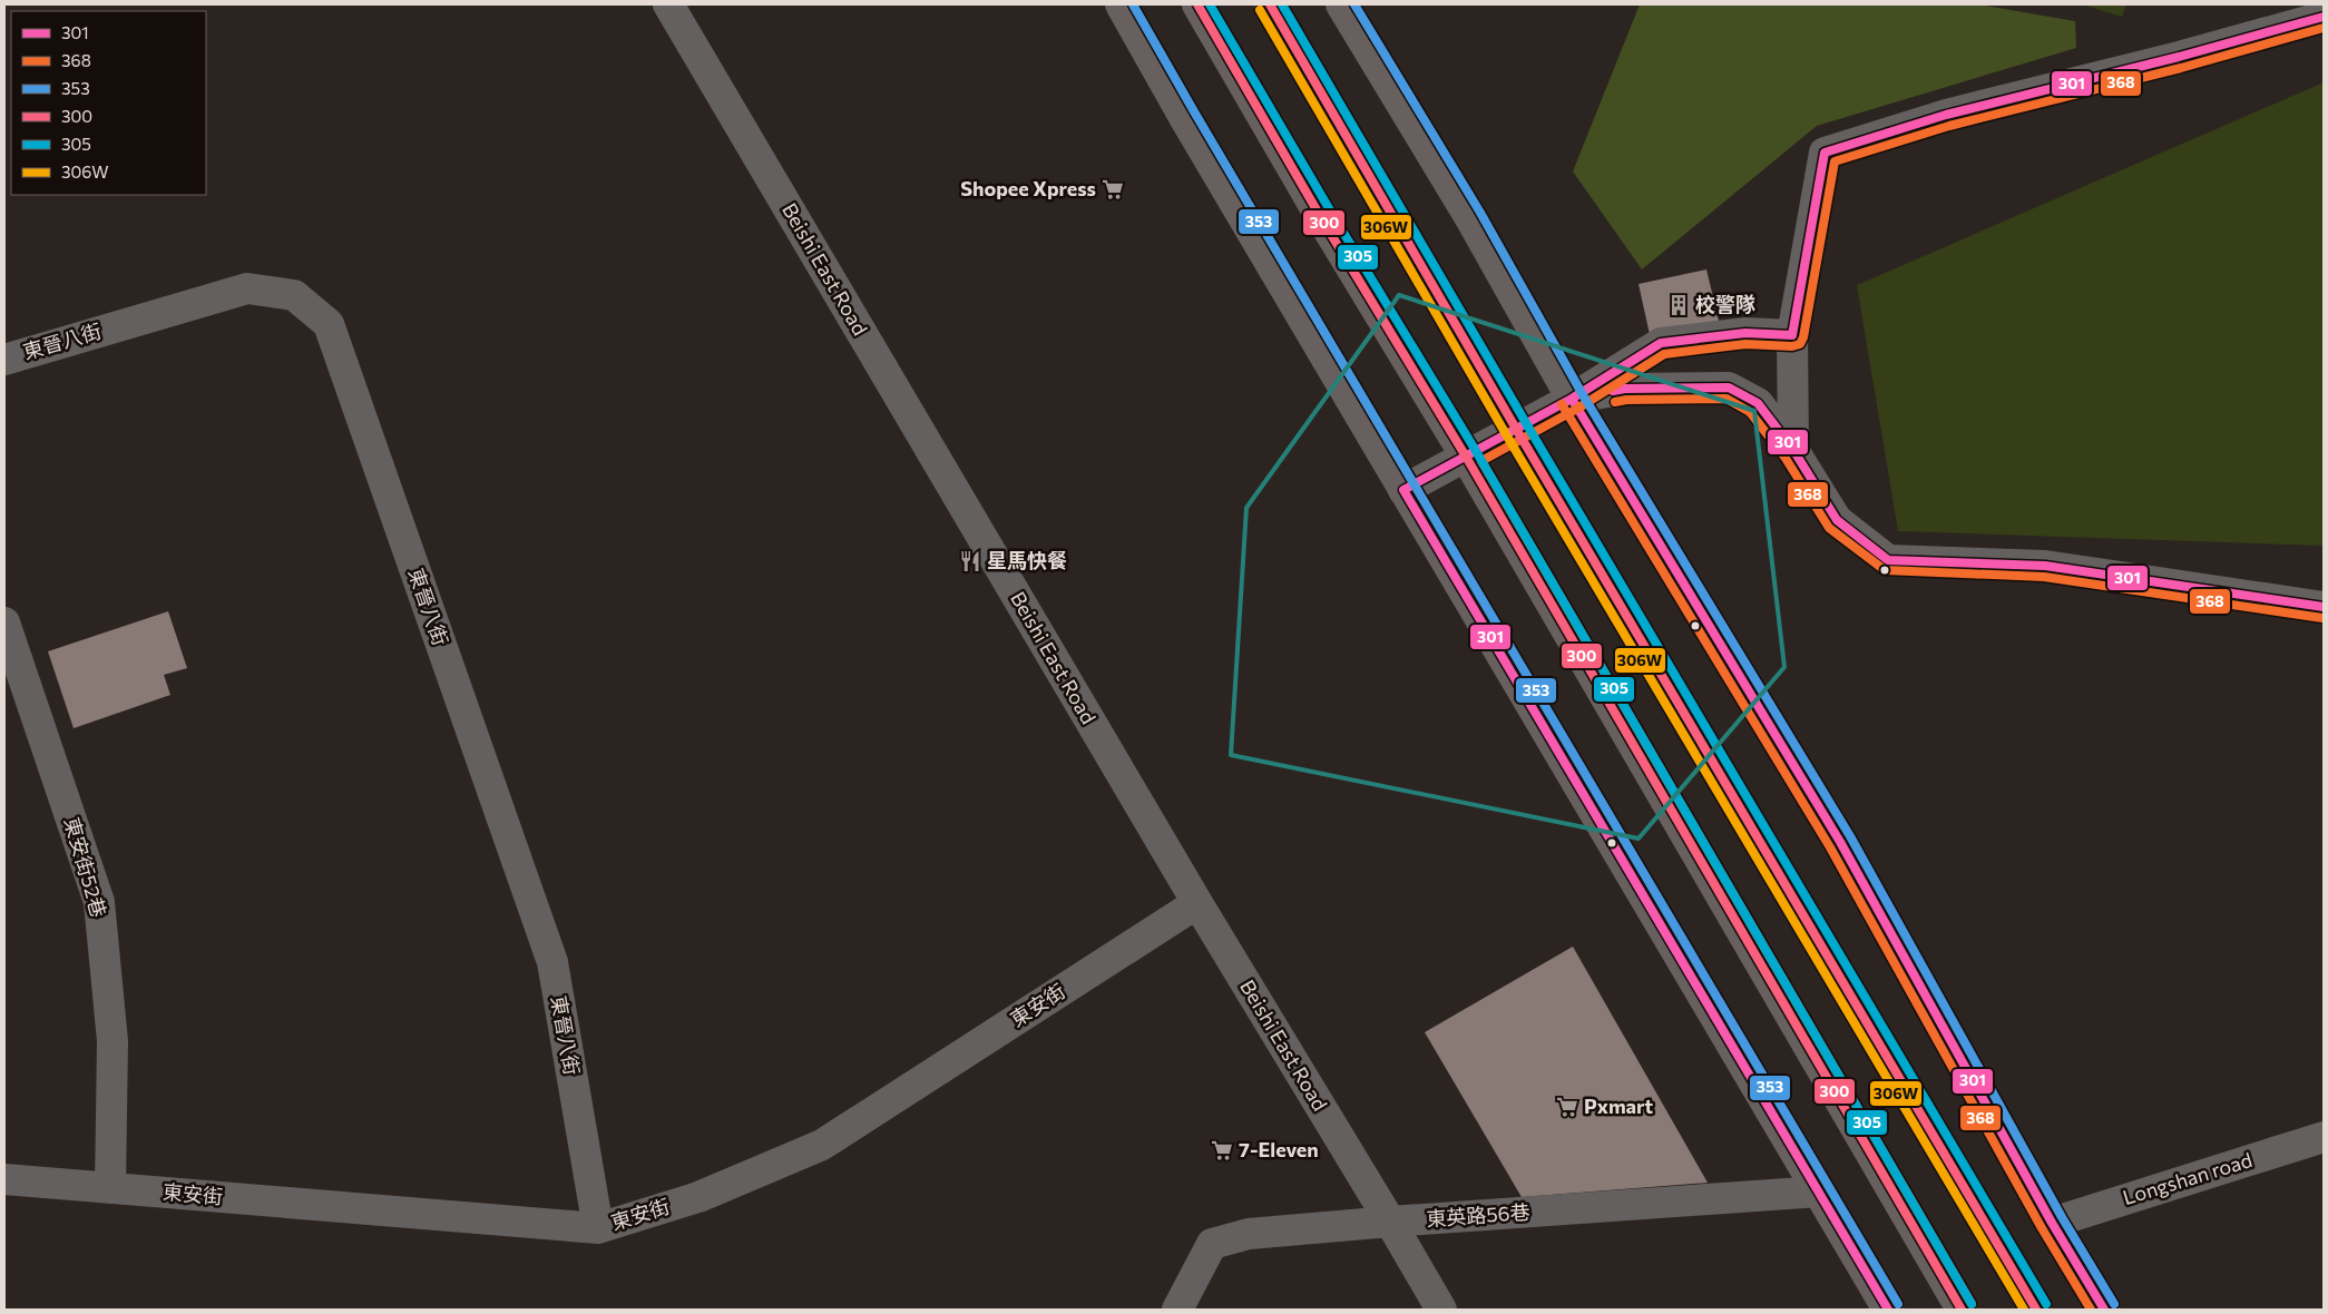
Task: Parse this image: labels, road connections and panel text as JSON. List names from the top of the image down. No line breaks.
{"streets":{"street":["Beishi East Road","東晉八街","東安街52巷","東安街","Longshan road","東英路56巷"]},"crossings":[["Beishi East Road","東安街"],["Beishi East Road","東英路56巷"],["東晉八街","東安街"],["東安街52巷","東安街"]],"places":{"supermarket":["Shopee Xpress","Pxmart","7-Eleven"],"building":["校警隊"],"restaurant":["星馬快餐"]},"lines":["transit line 353","transit line 300","transit line 305","transit line 306W","transit line 301","transit line 368"],"legend":["301","368","353","300","305","306W"]}
